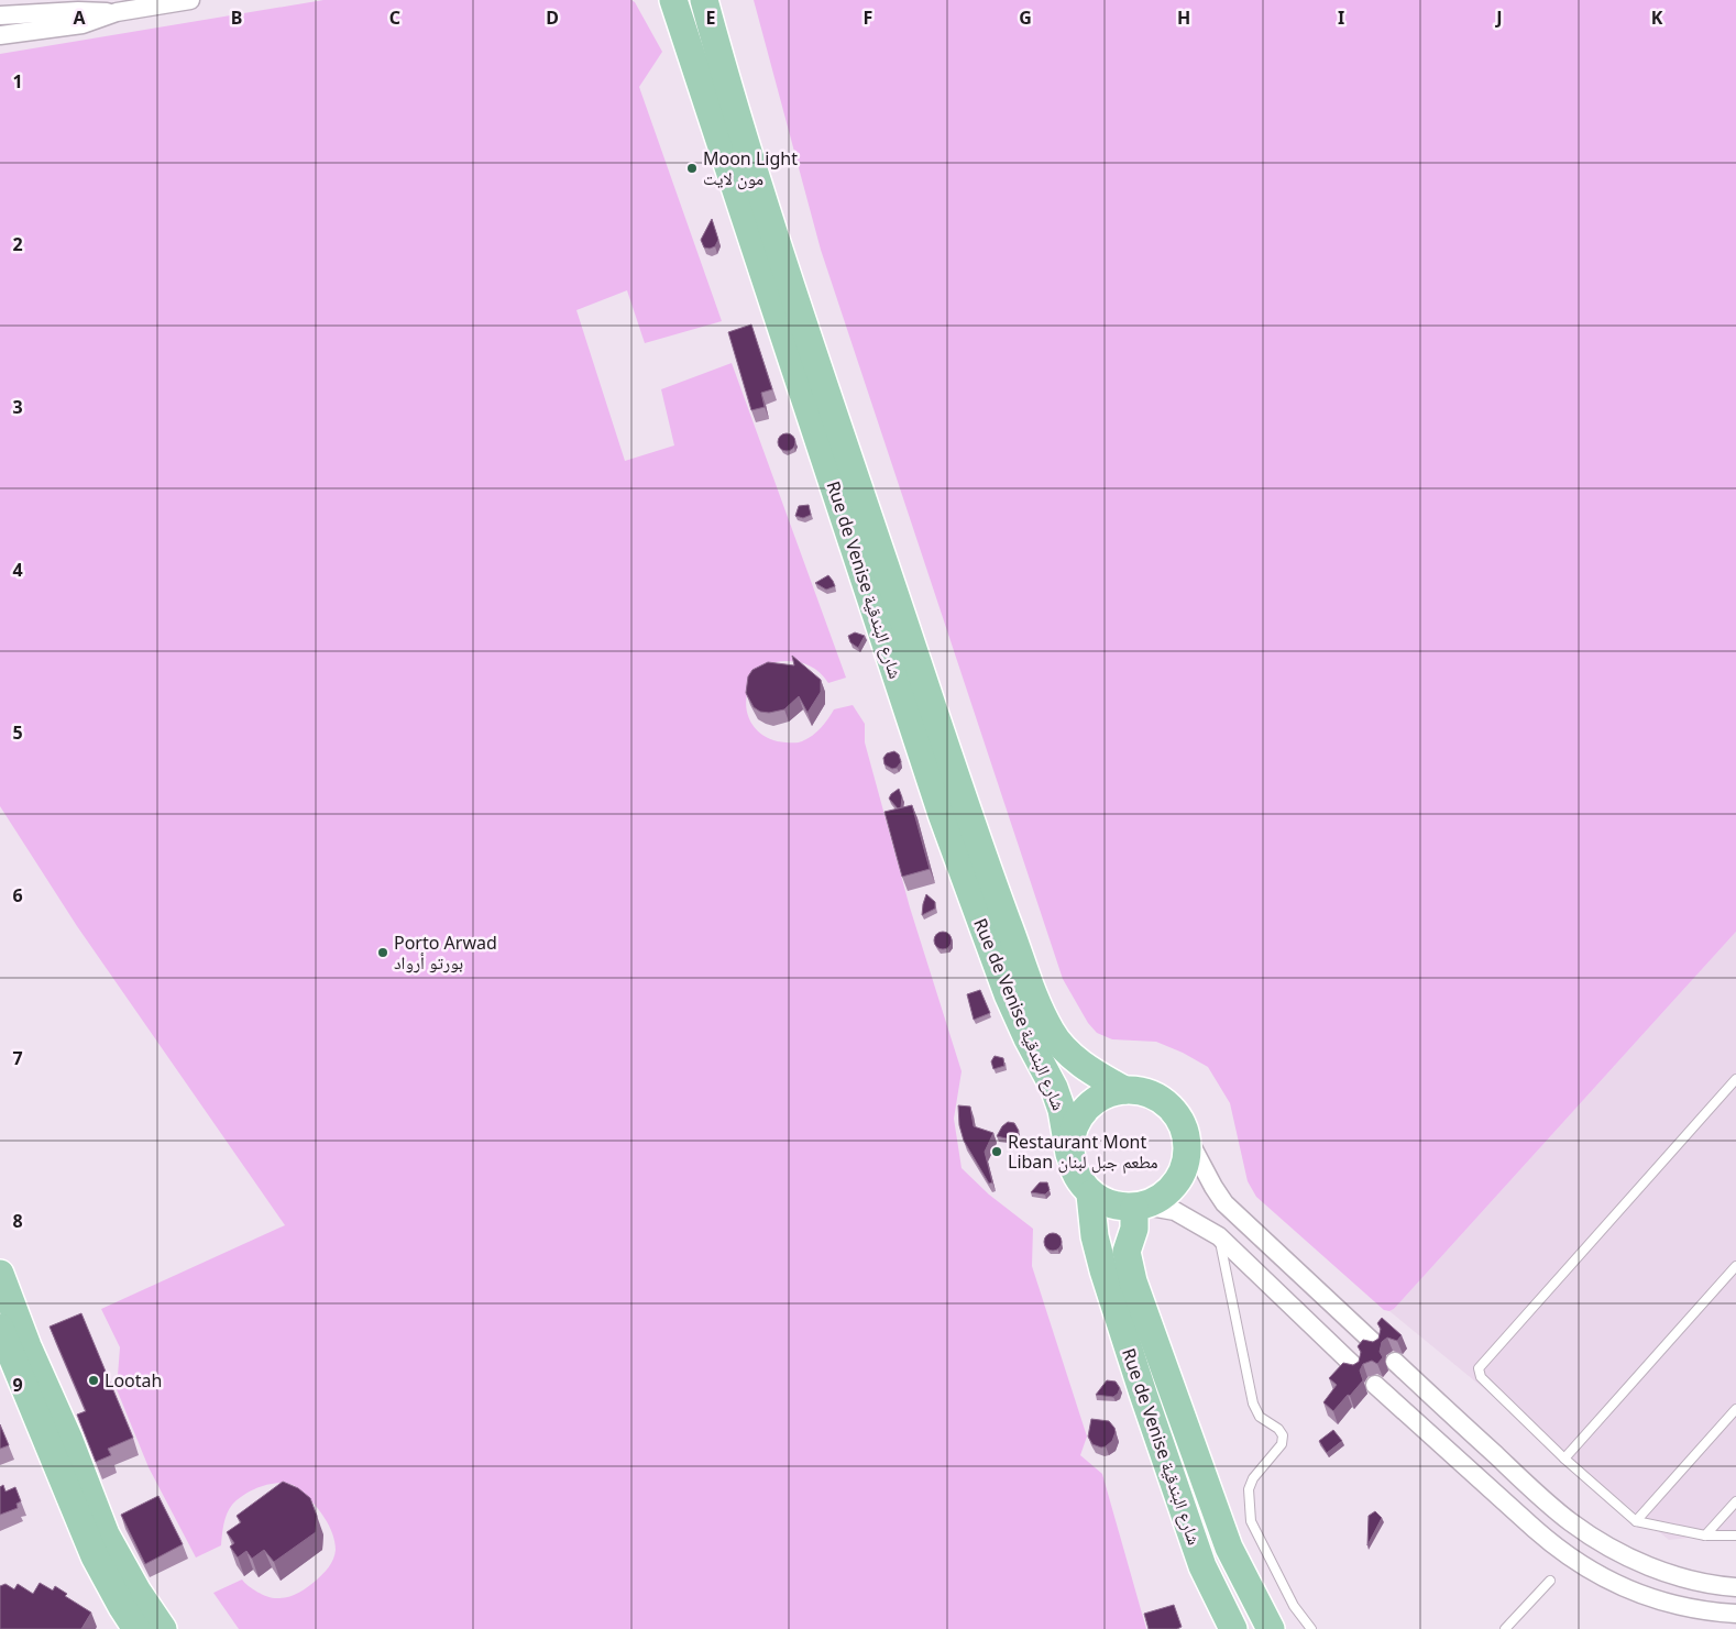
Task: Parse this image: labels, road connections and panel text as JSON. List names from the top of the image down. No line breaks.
{"streets":{"main road":["Rue de Venise شارع البندقية"]},"places":["Moon Light مون لايت","Porto Arwad بورتو أرواد","Restaurant Mont Liban مطعم جبل لبنان","Lootah"],"grid":{"columns":["A","B","C","D","E","F","G","H","I","J","K"],"rows":["1","2","3","4","5","6","7","8","9"]}}
